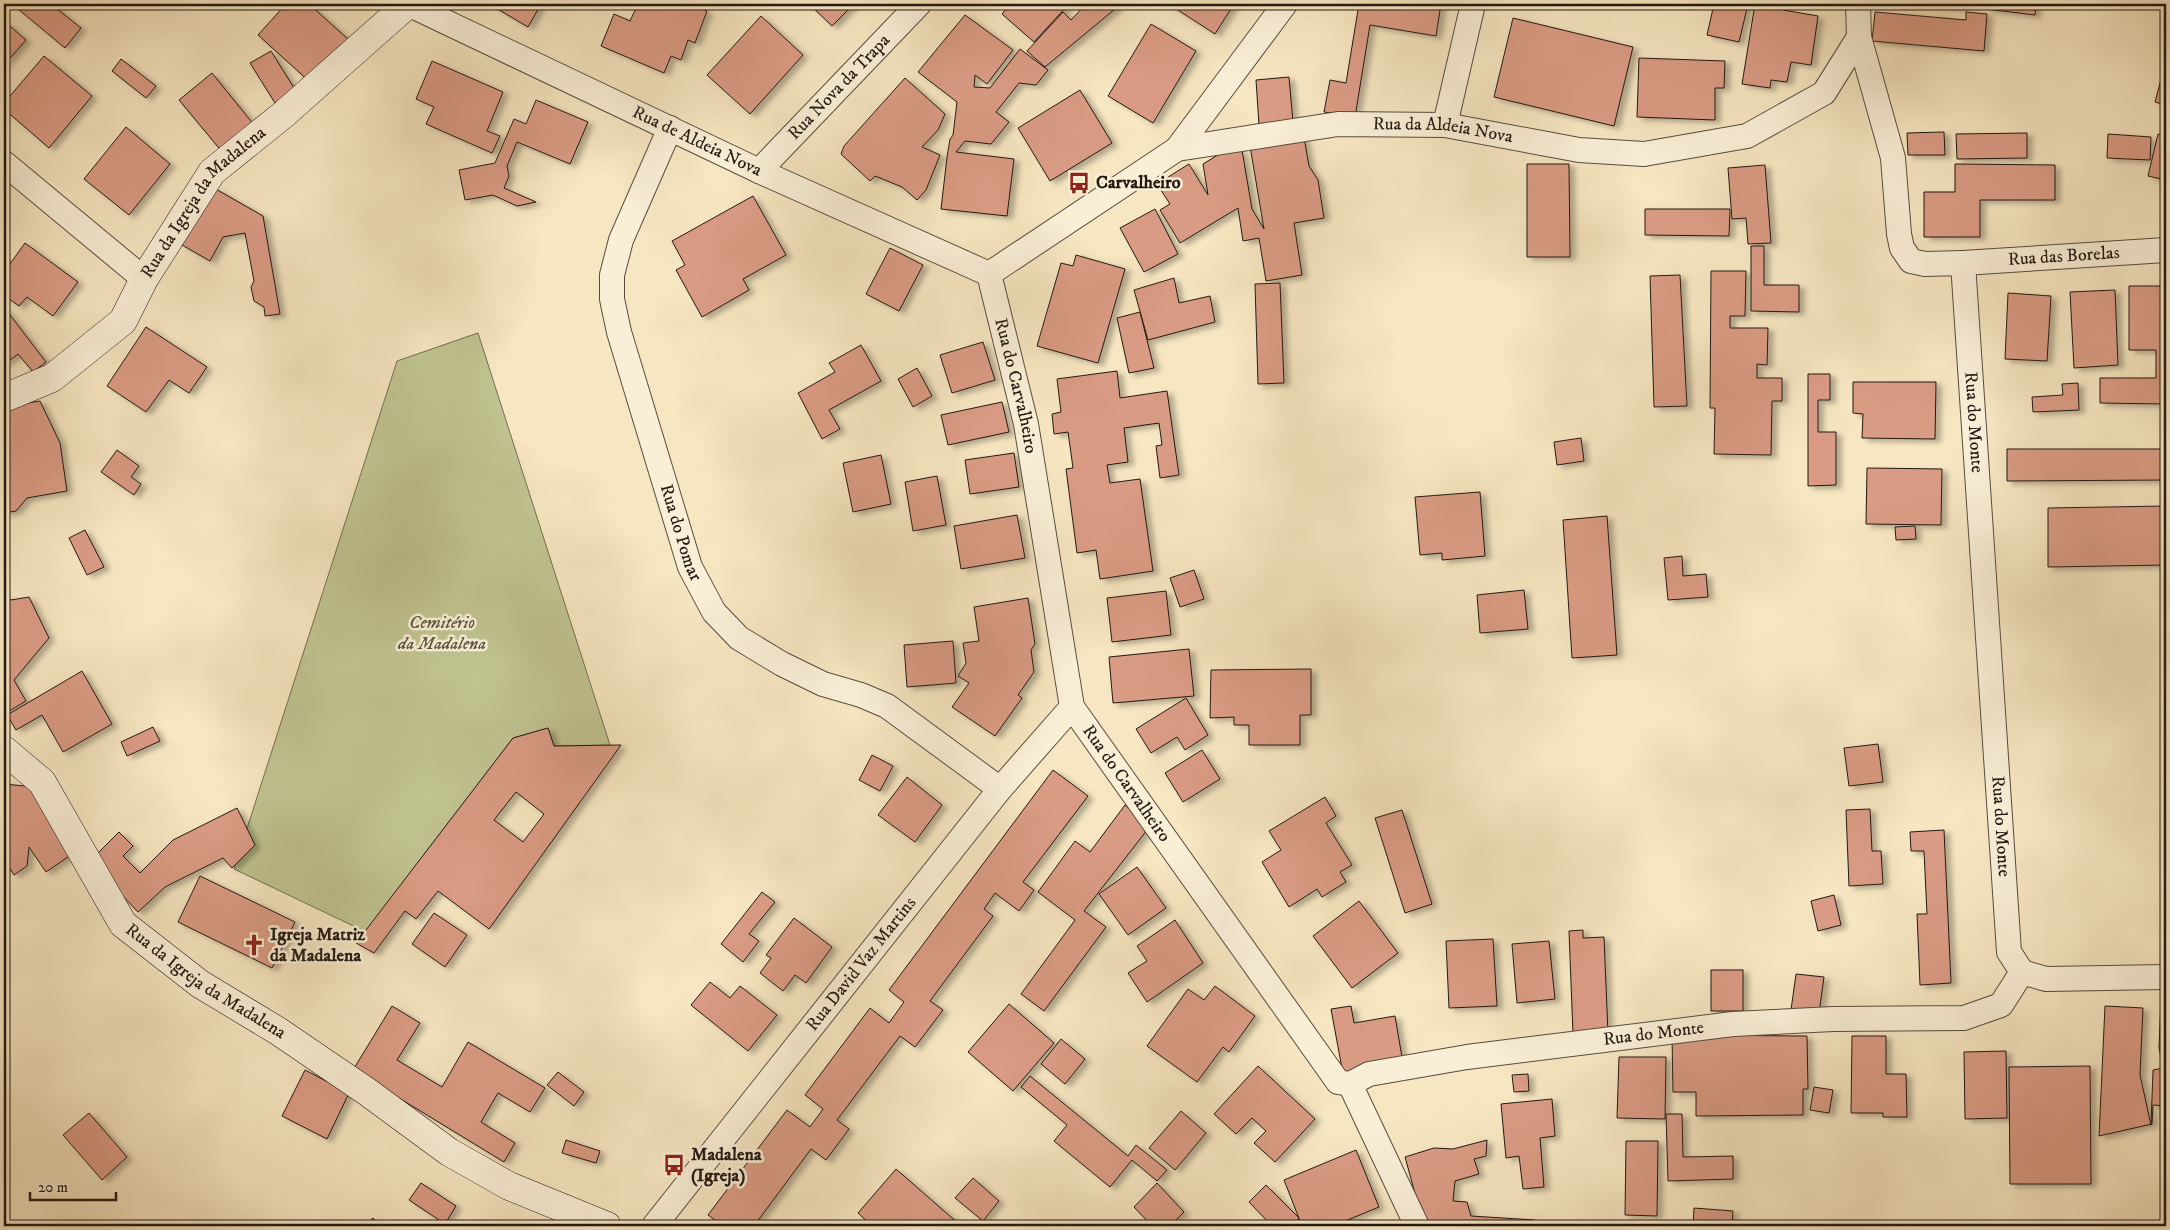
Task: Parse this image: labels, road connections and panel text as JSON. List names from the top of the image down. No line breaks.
{"streets":{"street":["Rua Nova da Trapa","Rua da Aldeia Nova","Rua de Aldeia Nova","Rua da Igreja da Madalena","Rua das Borelas","Rua do Carvalheiro","Rua do Monte","Rua do Pomar","Rua David Vaz Martins"]},"crossings":[["Rua Nova da Trapa","Rua de Aldeia Nova"],["Rua da Aldeia Nova","Rua de Aldeia Nova"],["Rua da Aldeia Nova","Rua do Carvalheiro"],["Rua de Aldeia Nova","Rua da Igreja da Madalena"],["Rua de Aldeia Nova","Rua do Carvalheiro"],["Rua de Aldeia Nova","Rua do Pomar"],["Rua das Borelas","Rua do Monte"],["Rua do Carvalheiro","Rua do Monte"],["Rua do Carvalheiro","Rua David Vaz Martins"],["Rua do Pomar","Rua David Vaz Martins"]],"parks":["Cemitério da Madalena"],"places":{"bus stop":["Carvalheiro","Madalena (Igreja)"],"church":["Igreja Matriz da Madalena"]},"scale_bar":"20 m"}
